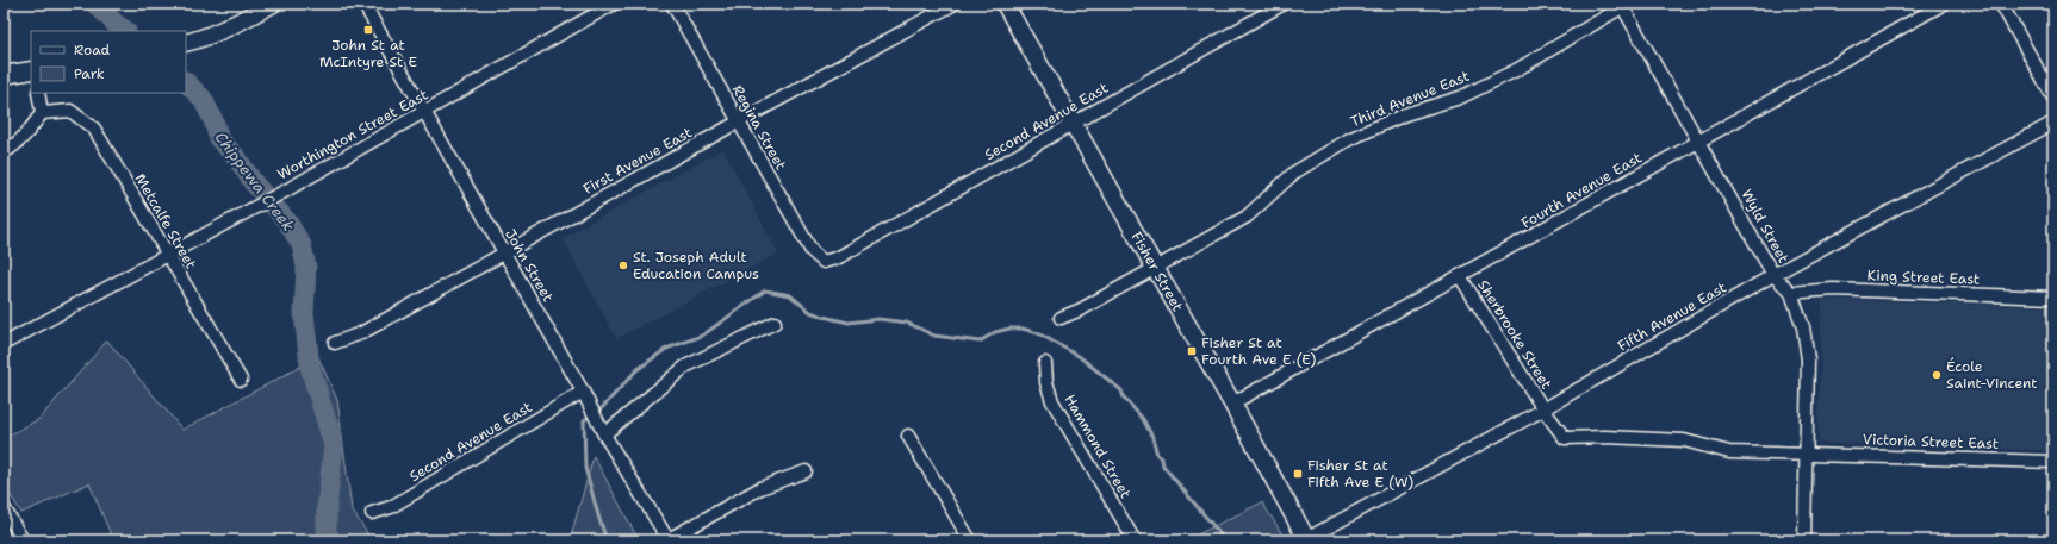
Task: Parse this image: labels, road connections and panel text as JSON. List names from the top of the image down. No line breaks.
{"streets":{"main road":["Fisher Street"],"street":["Third Avenue East","Second Avenue East","Regina Street","Worthington Street East","First Avenue East","Fourth Avenue East","Metcalfe Street","Wyld Street","John Street","King Street East","Fifth Avenue East","Sherbrooke Street","Victoria Street East","Hammond Street"]},"crossings":[["Third Avenue East","Wyld Street"],["Third Avenue East","Fisher Street"],["Second Avenue East","Regina Street"],["Second Avenue East","John Street"],["Second Avenue East","Fisher Street"],["Regina Street","First Avenue East"],["Worthington Street East","Metcalfe Street"],["Worthington Street East","John Street"],["First Avenue East","John Street"],["Fourth Avenue East","Wyld Street"],["Fourth Avenue East","Fisher Street"],["Fourth Avenue East","Sherbrooke Street"],["Wyld Street","King Street East"],["Wyld Street","Fifth Avenue East"],["Wyld Street","Victoria Street East"],["Fisher Street","Fifth Avenue East"],["Fifth Avenue East","Sherbrooke Street"],["Sherbrooke Street","Victoria Street East"]],"water":["Chippewa Creek"],"places":{"transit":["John St at McIntyre St E","Fisher St at Fourth Ave E (E)","Fisher St at Fifth Ave E (W)"],"other":["St. Joseph Adult Education Campus","École Saint-Vincent"]},"legend":["Road","Park"]}
